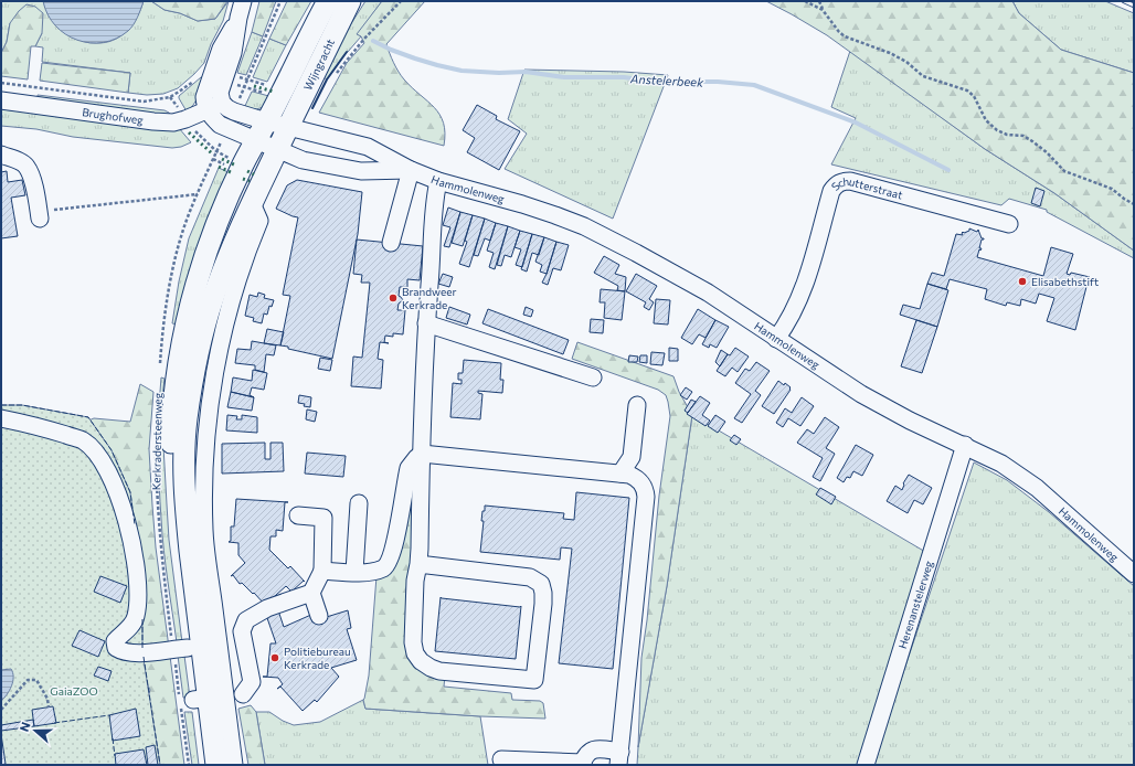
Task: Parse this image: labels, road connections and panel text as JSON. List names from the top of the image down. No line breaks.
{"streets":{"main road":["Wijngracht","Kerkradersteenweg"],"street":["Brughofweg","Hammolenweg","Schutterstraat","Herenanstelerweg"]},"crossings":[["Wijngracht","Hammolenweg"],["Wijngracht","Kerkradersteenweg"],["Brughofweg","Hammolenweg"],["Hammolenweg","Schutterstraat"],["Hammolenweg","Kerkradersteenweg"],["Hammolenweg","Herenanstelerweg"]],"water":["Anstelerbeek"],"parks":["GaiaZOO"],"places":["Elisabethstift","Brandweer Kerkrade","Politiebureau Kerkrade"],"north":"left"}
